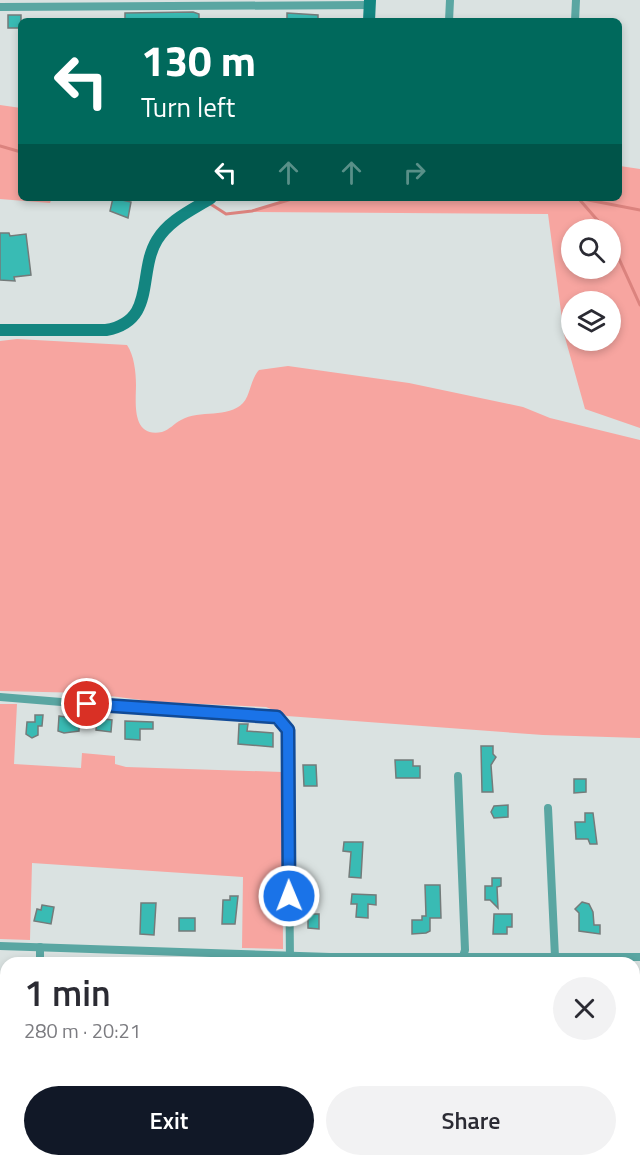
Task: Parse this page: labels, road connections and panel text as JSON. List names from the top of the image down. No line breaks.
{"page":{"turn":["130 m","Turn left"],"heading":["1 min","280 m · 20:21"],"buttons":["Exit","Share"]}}
